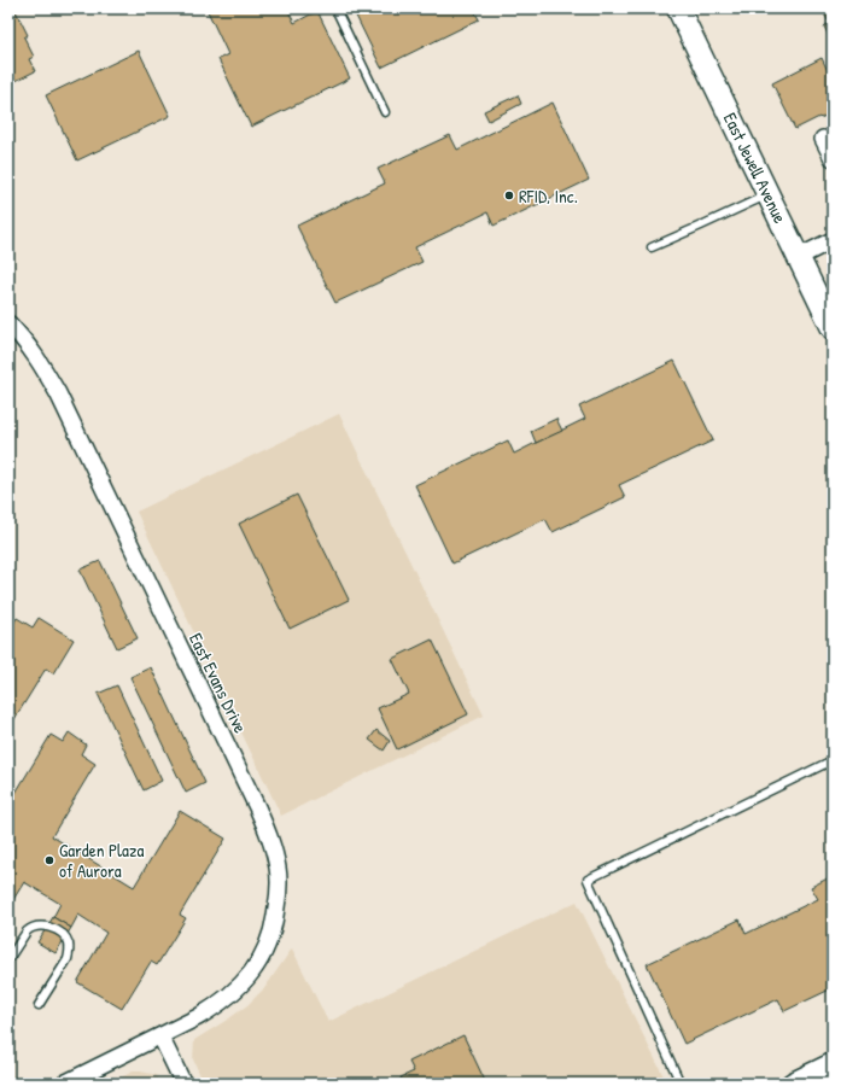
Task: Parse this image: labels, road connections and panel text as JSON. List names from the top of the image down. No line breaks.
{"streets":{"street":["East Jewell Avenue","East Evans Drive"]},"places":["RFID, Inc.","Garden Plaza of Aurora"]}
